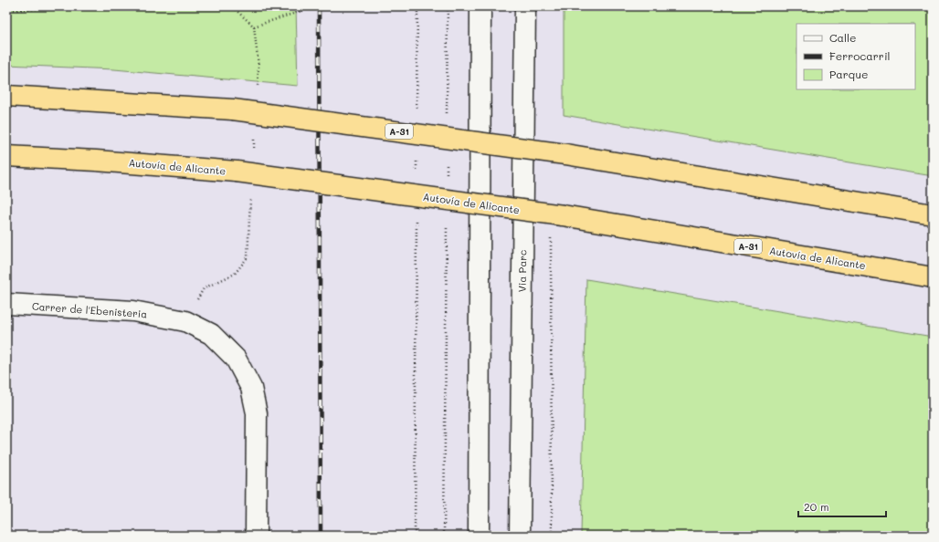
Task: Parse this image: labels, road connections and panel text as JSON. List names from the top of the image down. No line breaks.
{"streets":{"highway":["A-31","Autovía de Alicante"],"main road":["Via Parc","Carrer de l'Ebenisteria"]},"legend":["Calle","Ferrocarril","Parque"],"scale_bar":"20 m"}
